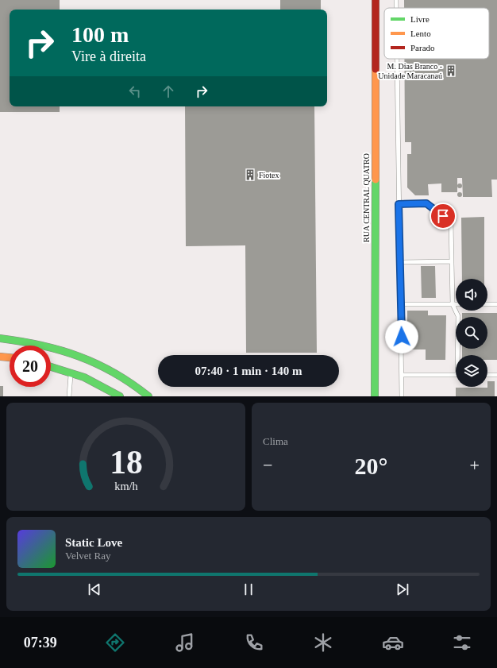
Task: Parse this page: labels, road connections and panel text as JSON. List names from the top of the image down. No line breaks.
{"streets":{"street":["RUA CENTRAL QUATRO"]},"places":{"building":["M. Dias Branco - Unidade Maracanaú","Fiotex"]},"legend":["Livre","Lento","Parado"],"page":{"turn":["100 m","Vire à direita"],"limit":"20","trip":"07:40 · 1 min · 140 m","tile":"Clima","heat":["−","20°","+"],"song":["Static Love","Velvet Ray"],"tabs":"07:39","gauge":["18","km/h"]}}
